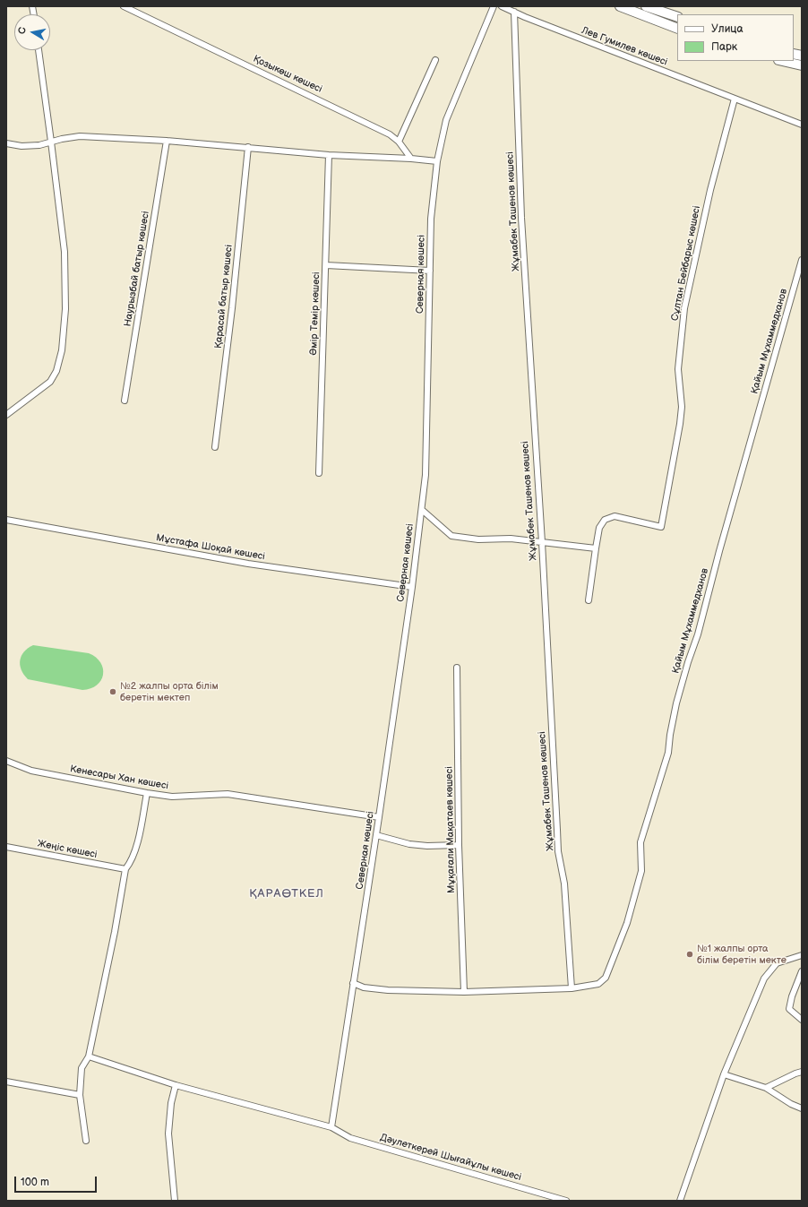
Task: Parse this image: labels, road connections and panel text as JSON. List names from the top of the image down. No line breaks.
{"streets":{"street":["Лев Гумилев көшесі","Қозыкөш көшесі","Жұмабек Ташенов көшесі","Сұлтан Бейбарыс көшесі","Наурызбай батыр көшесі","Северная көшесі","Қарасай батыр көшесі","Әмір Темір көшесі","Қайым Мұхаммедханов","Мұстафа Шоқай көшесі","Кенесары Хан көшесі","Мұқағали Мақатаев көшесі","Жеңіс көшесі","Дәулеткерей Шығайұлы көшесі"]},"crossings":[["Лев Гумилев көшесі","Жұмабек Ташенов көшесі"],["Лев Гумилев көшесі","Сұлтан Бейбарыс көшесі"],["Жұмабек Ташенов көшесі","Қайым Мұхаммедханов"],["Северная көшесі","Мұстафа Шоқай көшесі"],["Северная көшесі","Кенесары Хан көшесі"],["Северная көшесі","Дәулеткерей Шығайұлы көшесі"]],"districts":["ҚАРАӨТКЕЛ"],"places":["№2 жалпы орта білім беретін мектеп","№1 жалпы орта білім беретін мекте"],"legend":["Улица","Парк"],"scale_bar":"100 m","north":"left"}
